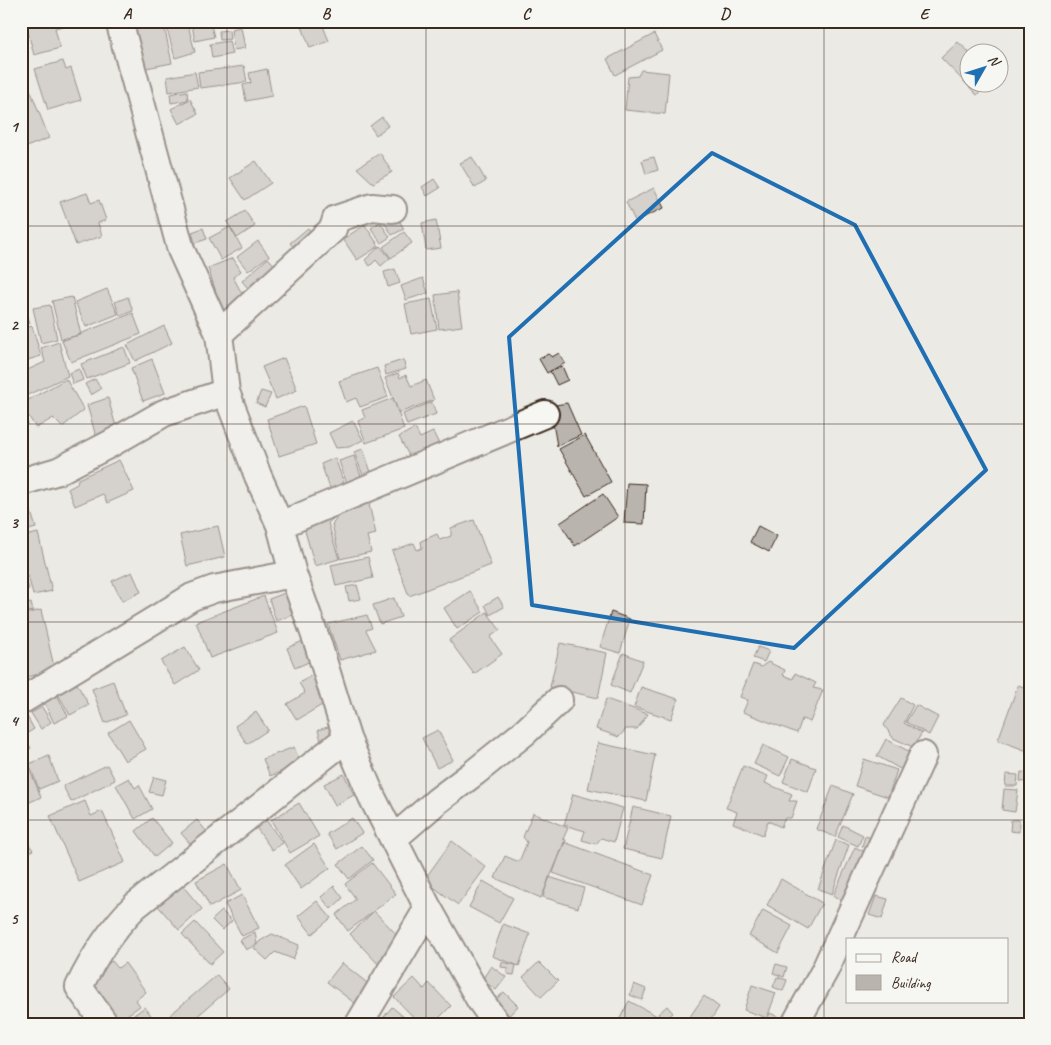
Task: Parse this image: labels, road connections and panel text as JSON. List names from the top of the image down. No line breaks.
{"legend":["Road","Building"],"north":"top right","grid":{"columns":["A","B","C","D","E"],"rows":["1","2","3","4","5"]}}
